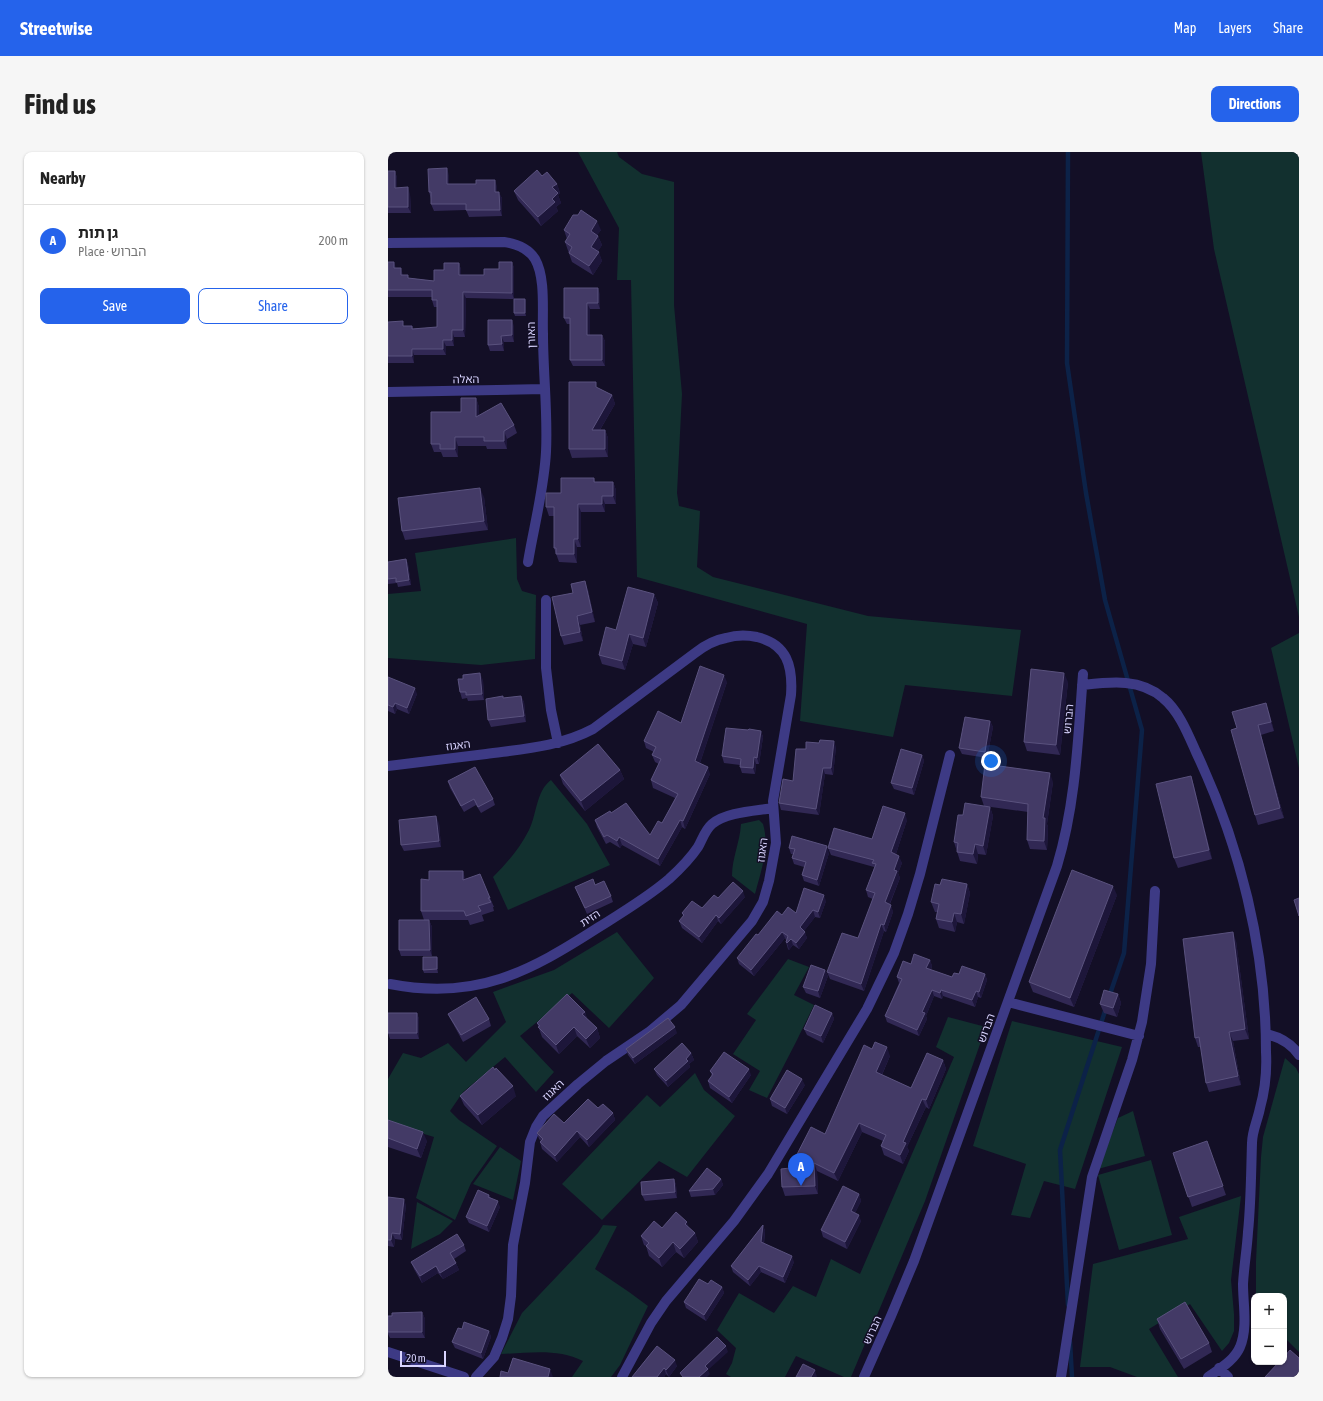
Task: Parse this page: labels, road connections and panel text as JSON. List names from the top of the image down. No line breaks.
{"streets":{"street":["האורן","האלה","הברוש","האגוז","הזית"]},"crossings":[["האורן","האלה"],["האגוז","הזית"]],"scale_bar":"20 m","page":{"header":"Streetwise","nav":["Map","Layers","Share"],"buttons":["Directions",["Save","Share"]],"title":"Find us","heading":"Nearby","list":[{"mark":"A","name":"גן תות","note":"Place · הברוש","value":"200 m"}],"pins":"A","map_buttons":["+","−"],"scale":"20 m"}}
